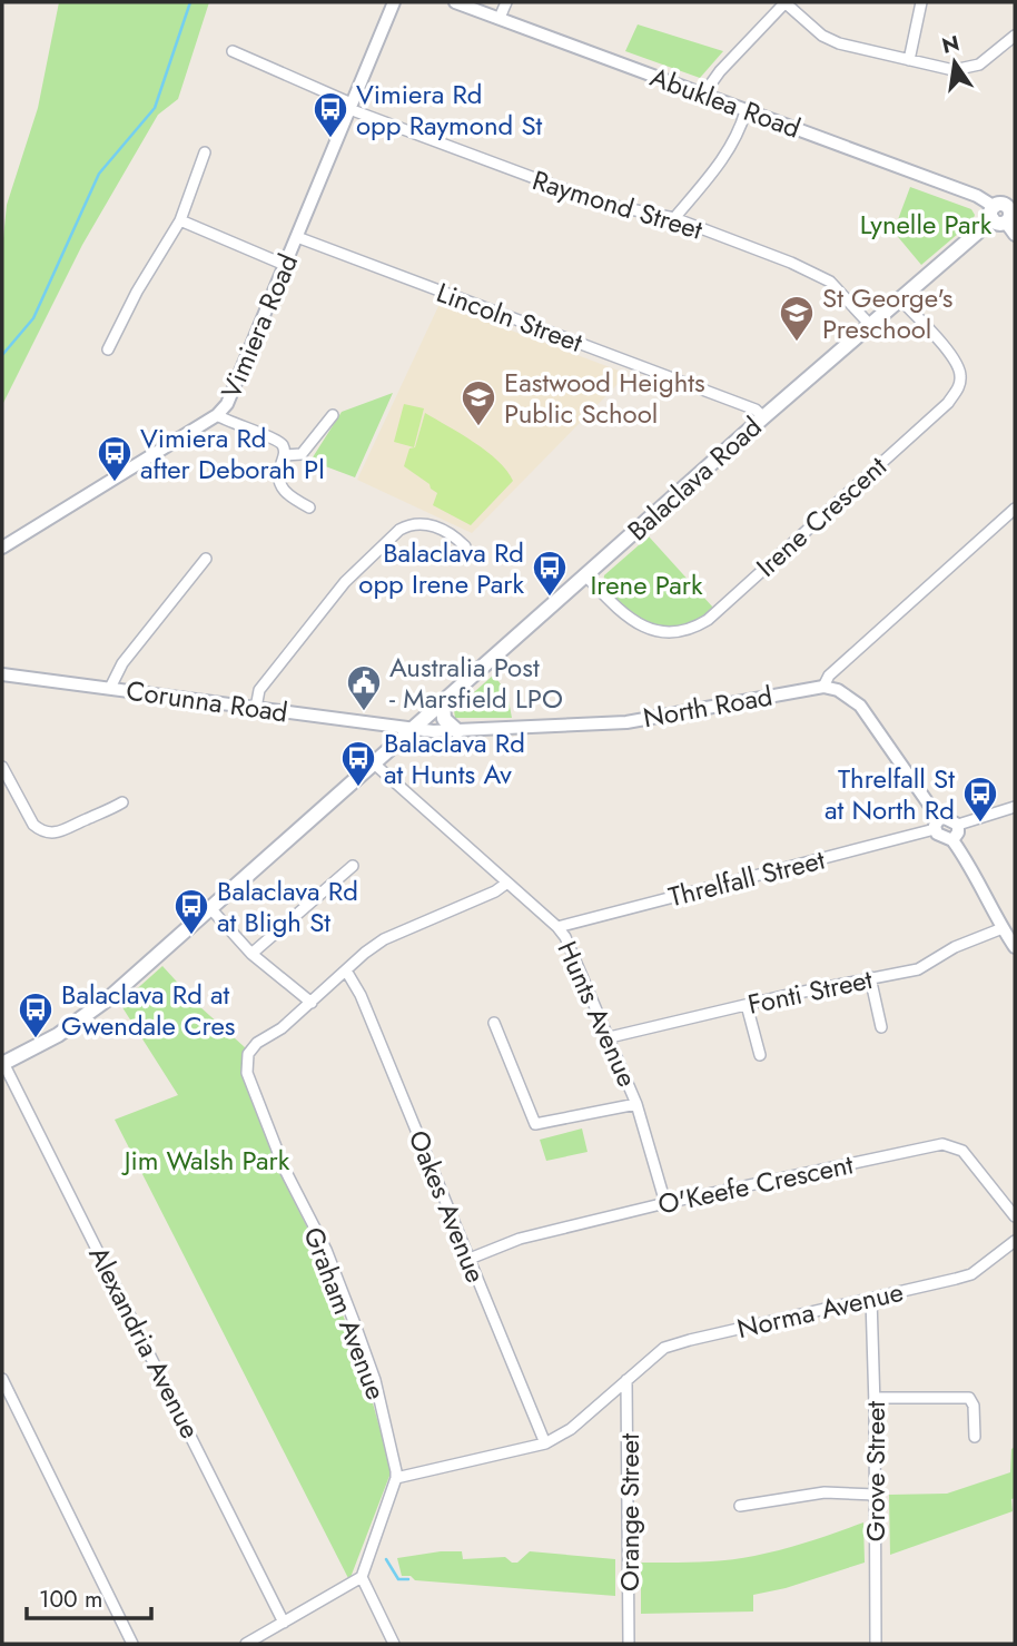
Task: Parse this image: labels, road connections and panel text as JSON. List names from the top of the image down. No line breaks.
{"streets":{"main road":["Balaclava Road"],"street":["Abuklea Road","Raymond Street","Lincoln Street","Vimiera Road","Irene Crescent","Corunna Road","North Road","Threlfall Street","Fonti Street","Hunts Avenue","O'Keefe Crescent","Oakes Avenue","Norma Avenue","Graham Avenue","Alexandria Avenue","Grove Street","Orange Street"]},"crossings":[["Abuklea Road","Balaclava Road"],["Raymond Street","Vimiera Road"],["Raymond Street","Balaclava Road"],["Lincoln Street","Vimiera Road"],["Lincoln Street","Balaclava Road"],["Balaclava Road","Irene Crescent"],["Balaclava Road","Corunna Road"],["Balaclava Road","North Road"],["Balaclava Road","Hunts Avenue"],["Balaclava Road","Alexandria Avenue"],["Corunna Road","North Road"],["Threlfall Street","Hunts Avenue"],["Fonti Street","Hunts Avenue"],["Hunts Avenue","O'Keefe Crescent"],["O'Keefe Crescent","Oakes Avenue"],["Oakes Avenue","Norma Avenue"],["Norma Avenue","Graham Avenue"],["Norma Avenue","Grove Street"],["Norma Avenue","Orange Street"]],"parks":["Lynelle Park","Irene Park","Jim Walsh Park"],"places":{"bus stop":["Vimiera Rd opp Raymond St","Vimiera Rd after Deborah Pl","Balaclava Rd opp Irene Park","Balaclava Rd at Hunts Av","Threlfall St at North Rd","Balaclava Rd at Bligh St","Balaclava Rd at Gwendale Cres"],"school or university":["St George's Preschool","Eastwood Heights Public School"],"public building":["Australia Post - Marsfield LPO"]},"scale_bar":"100 m","north":"top"}
